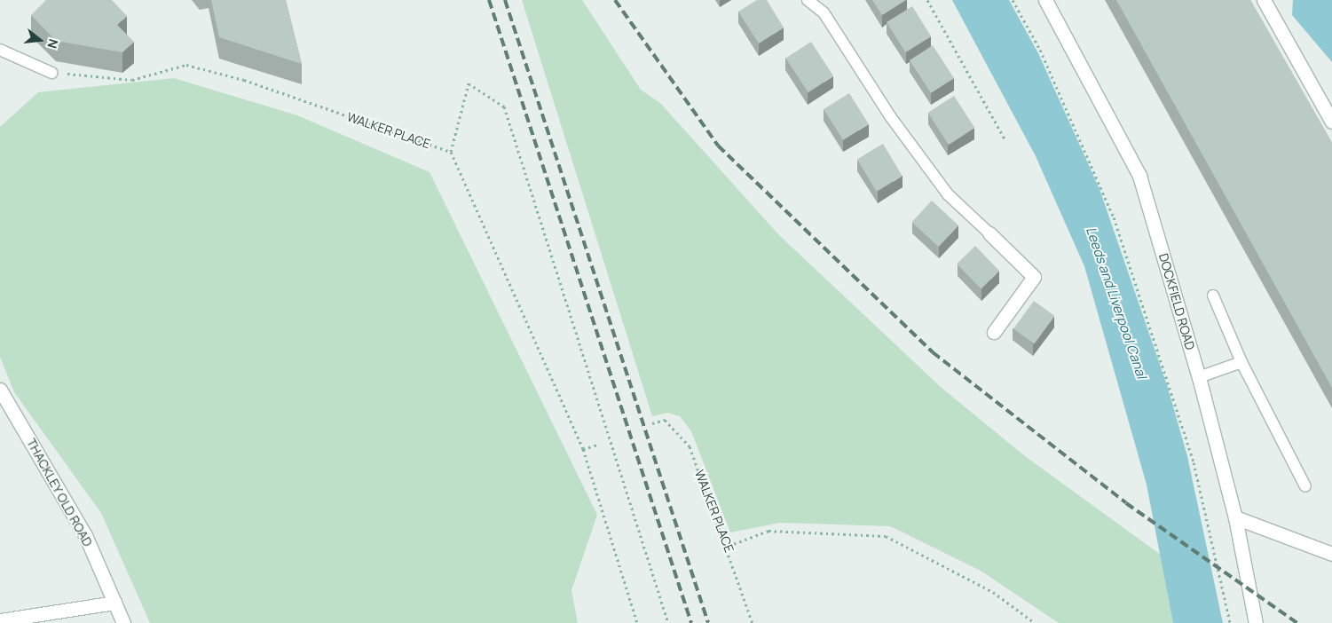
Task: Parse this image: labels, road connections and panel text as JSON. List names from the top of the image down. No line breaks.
{"streets":{"street":["DOCKFIELD ROAD","THACKLEY OLD ROAD"],"path":["WALKER PLACE"]},"water":["Leeds and Liverpool Canal"],"north":"right"}
